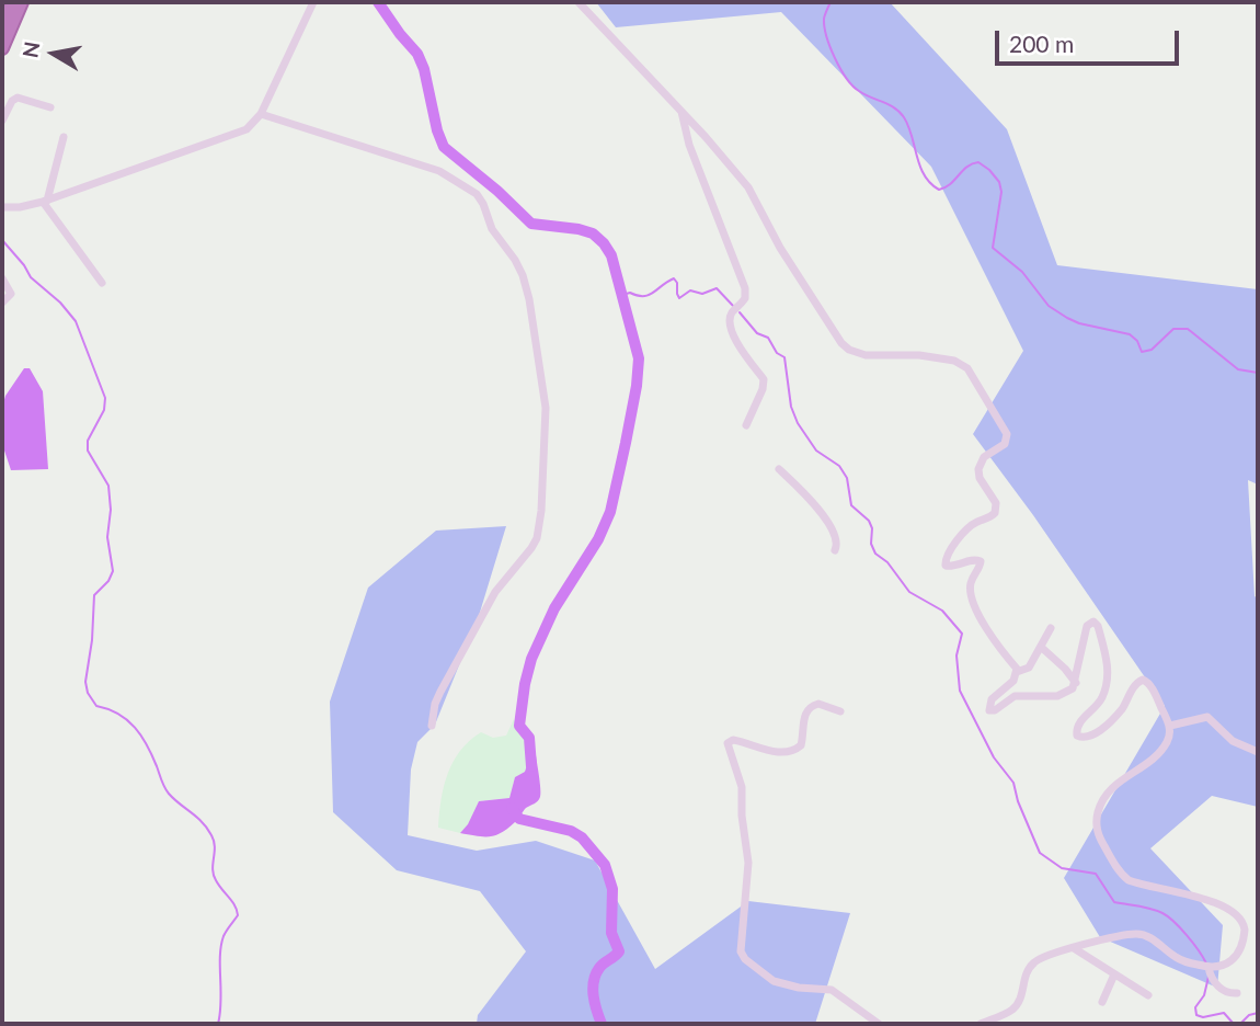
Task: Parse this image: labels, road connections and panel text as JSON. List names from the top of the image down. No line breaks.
{"scale_bar":"200 m","north":"left"}
